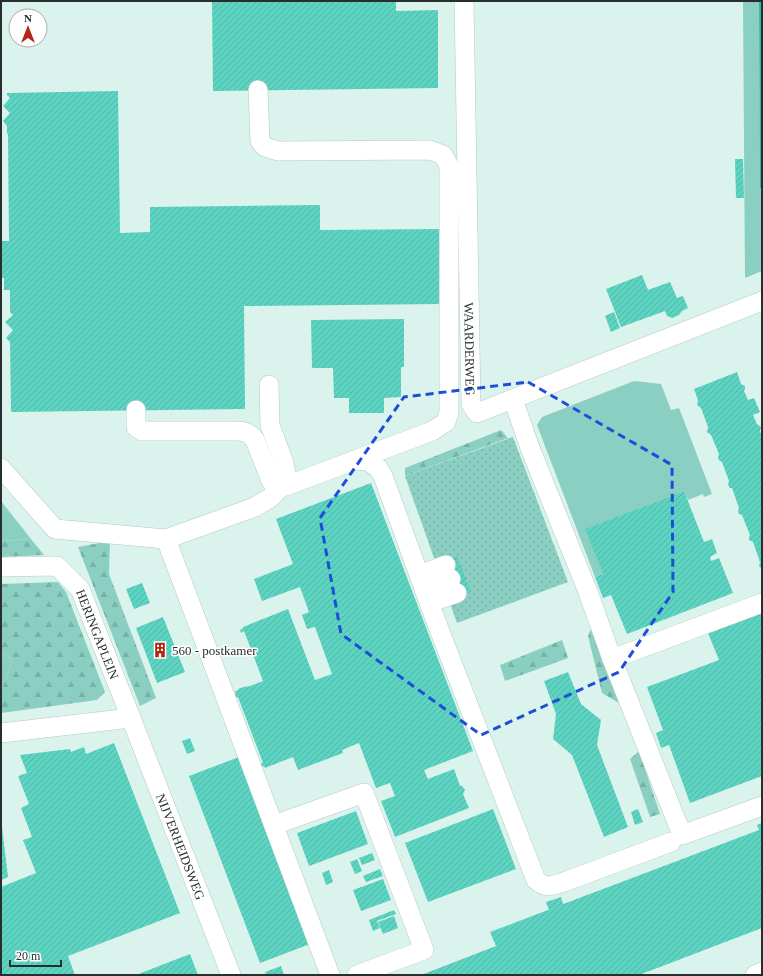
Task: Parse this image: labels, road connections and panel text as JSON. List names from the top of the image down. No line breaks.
{"streets":{"street":["WAARDERWEG","HERINGAPLEIN","NIJVERHEIDSWEG"]},"crossings":[["HERINGAPLEIN","NIJVERHEIDSWEG"]],"places":{"building":["560 - postkamer"]},"scale_bar":"20 m","north":"top"}
